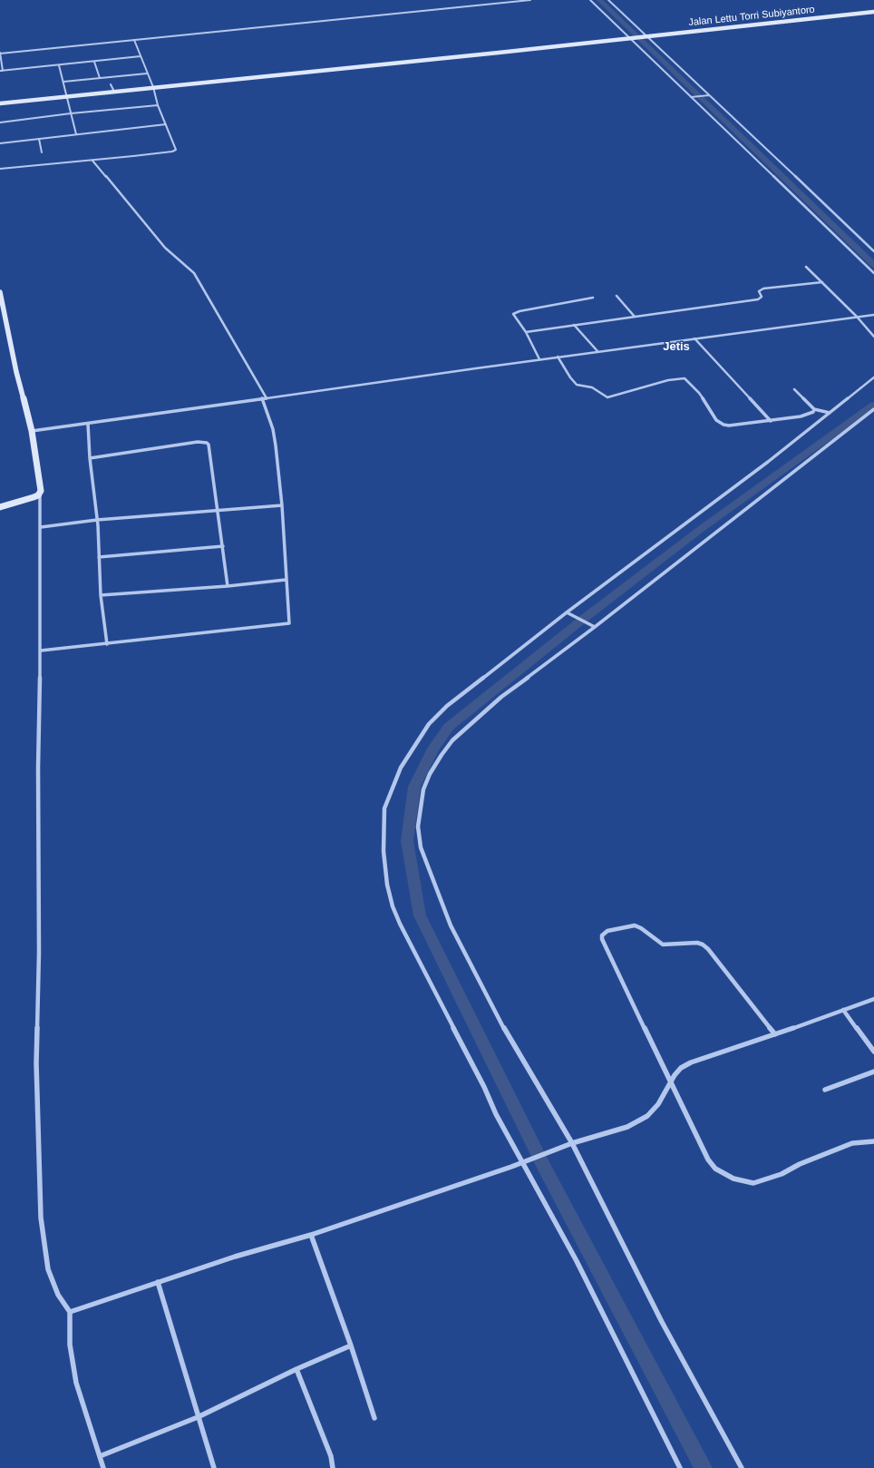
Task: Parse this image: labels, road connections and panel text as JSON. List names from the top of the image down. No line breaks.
{"streets":{"main road":["Jalan Lettu Torri Subiyantoro"]},"districts":["Jetis"]}
